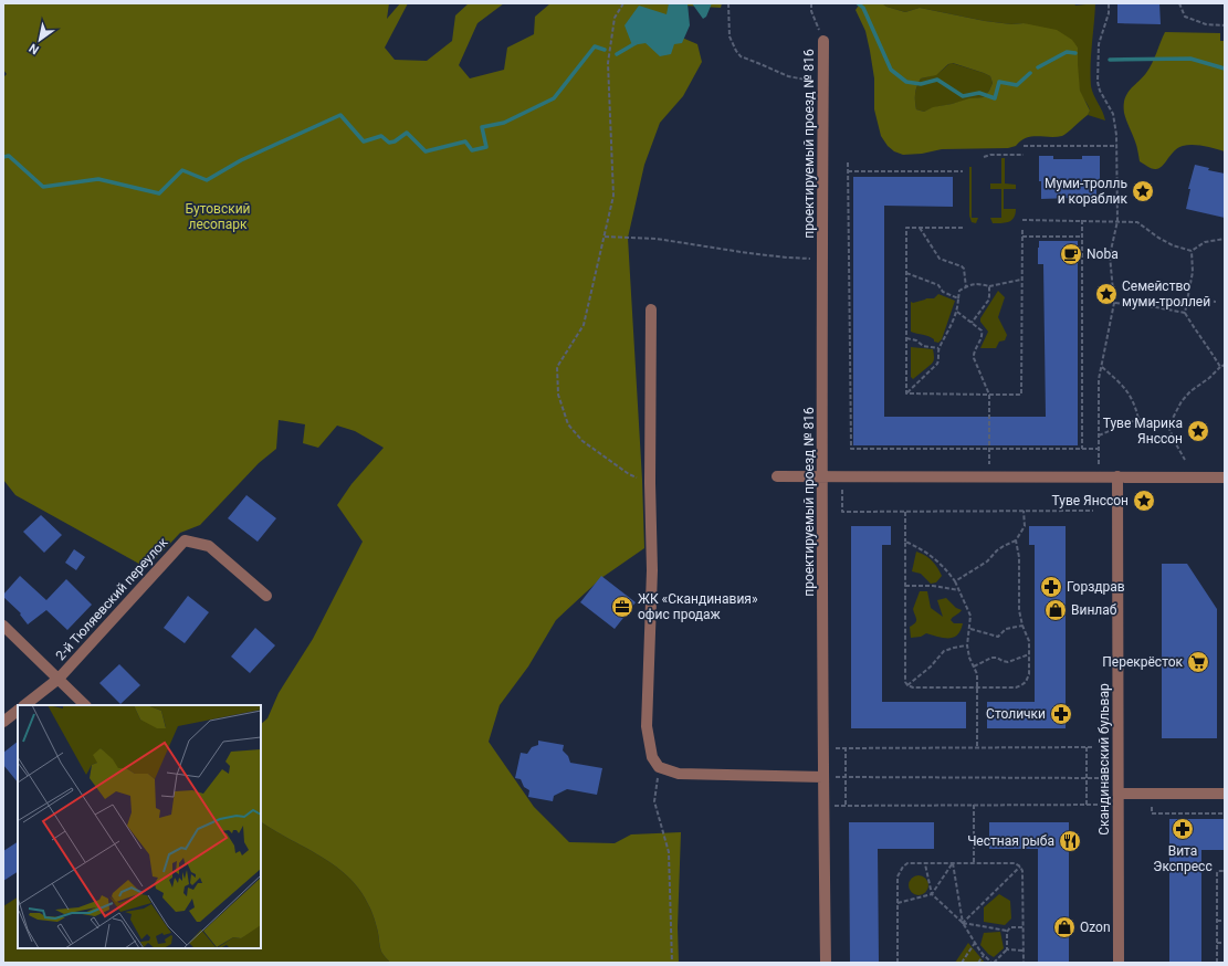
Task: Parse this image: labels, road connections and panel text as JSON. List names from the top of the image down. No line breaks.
{"streets":{"street":["проектируемый проезд № 816","2-й Тюляевский переулок","Скандинавский бульвар"]},"parks":["Бутовский лесопарк"],"places":{"place":["Муми-тролль и кораблик","Семейство муми-троллей","Туве Марика Янссон","Туве Янссон"],"cafe":["Noba"],"pharmacy":["Горздрав","Столички","Вита Экспресс"],"office":["ЖК «Скандинавия» офис продаж"],"shop":["Винлаб","Ozon"],"supermarket":["Перекрёсток"],"restaurant":["Честная рыба"]},"north":"bottom left"}
